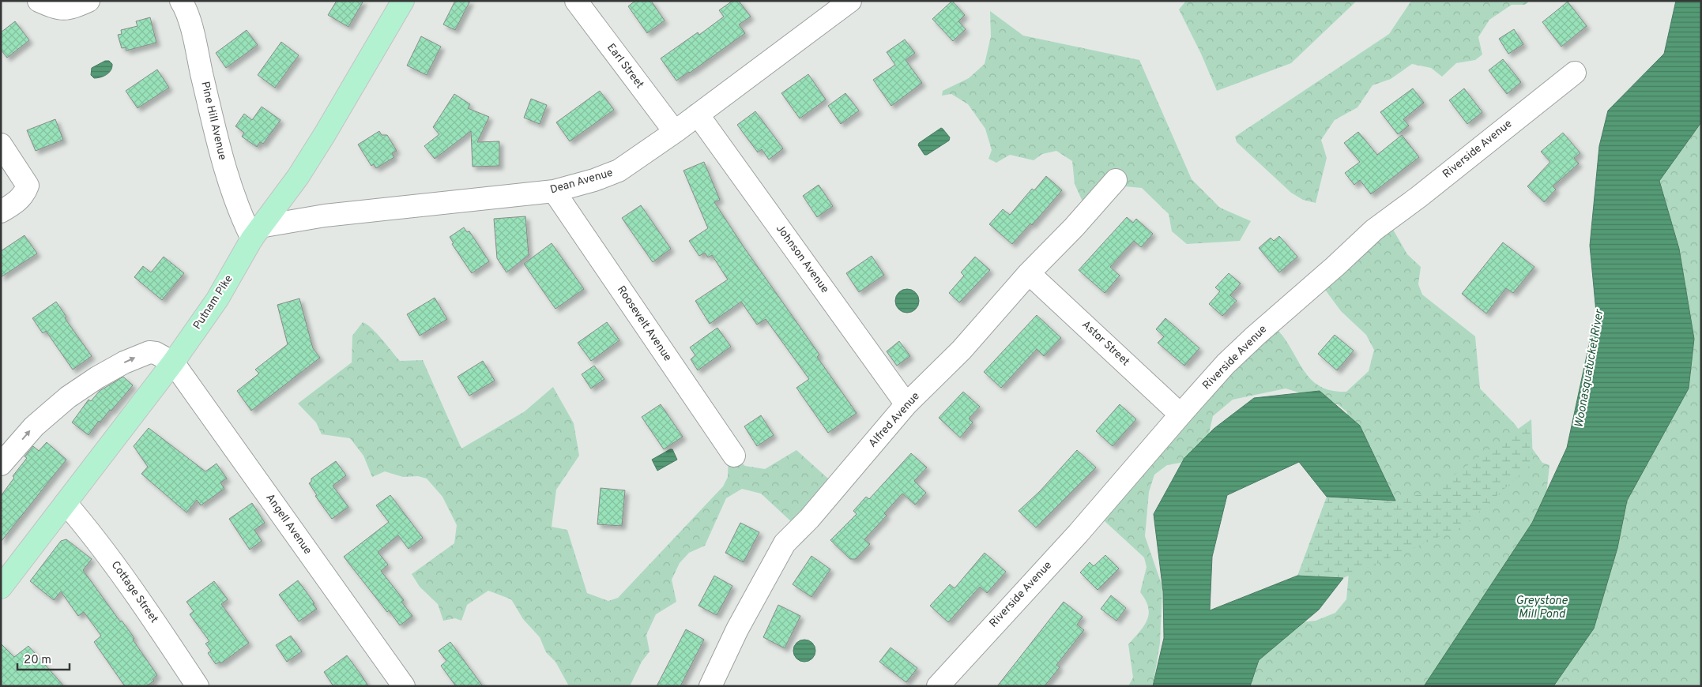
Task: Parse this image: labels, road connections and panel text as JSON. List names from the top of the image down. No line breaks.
{"streets":{"main road":["Putnam Pike"],"street":["Earl Street","Pine Hill Avenue","Riverside Avenue","Dean Avenue","Johnson Avenue","Roosevelt Avenue","Astor Street","Alfred Avenue","Angell Avenue","Cottage Street"]},"crossings":[["Earl Street","Dean Avenue"],["Pine Hill Avenue","Dean Avenue"],["Pine Hill Avenue","Putnam Pike"],["Riverside Avenue","Astor Street"],["Dean Avenue","Johnson Avenue"],["Dean Avenue","Putnam Pike"],["Dean Avenue","Roosevelt Avenue"],["Johnson Avenue","Alfred Avenue"],["Putnam Pike","Angell Avenue"],["Putnam Pike","Cottage Street"],["Astor Street","Alfred Avenue"]],"water":["Woonasquatucket River","Greystone Mill Pond"],"scale_bar":"20 m"}
